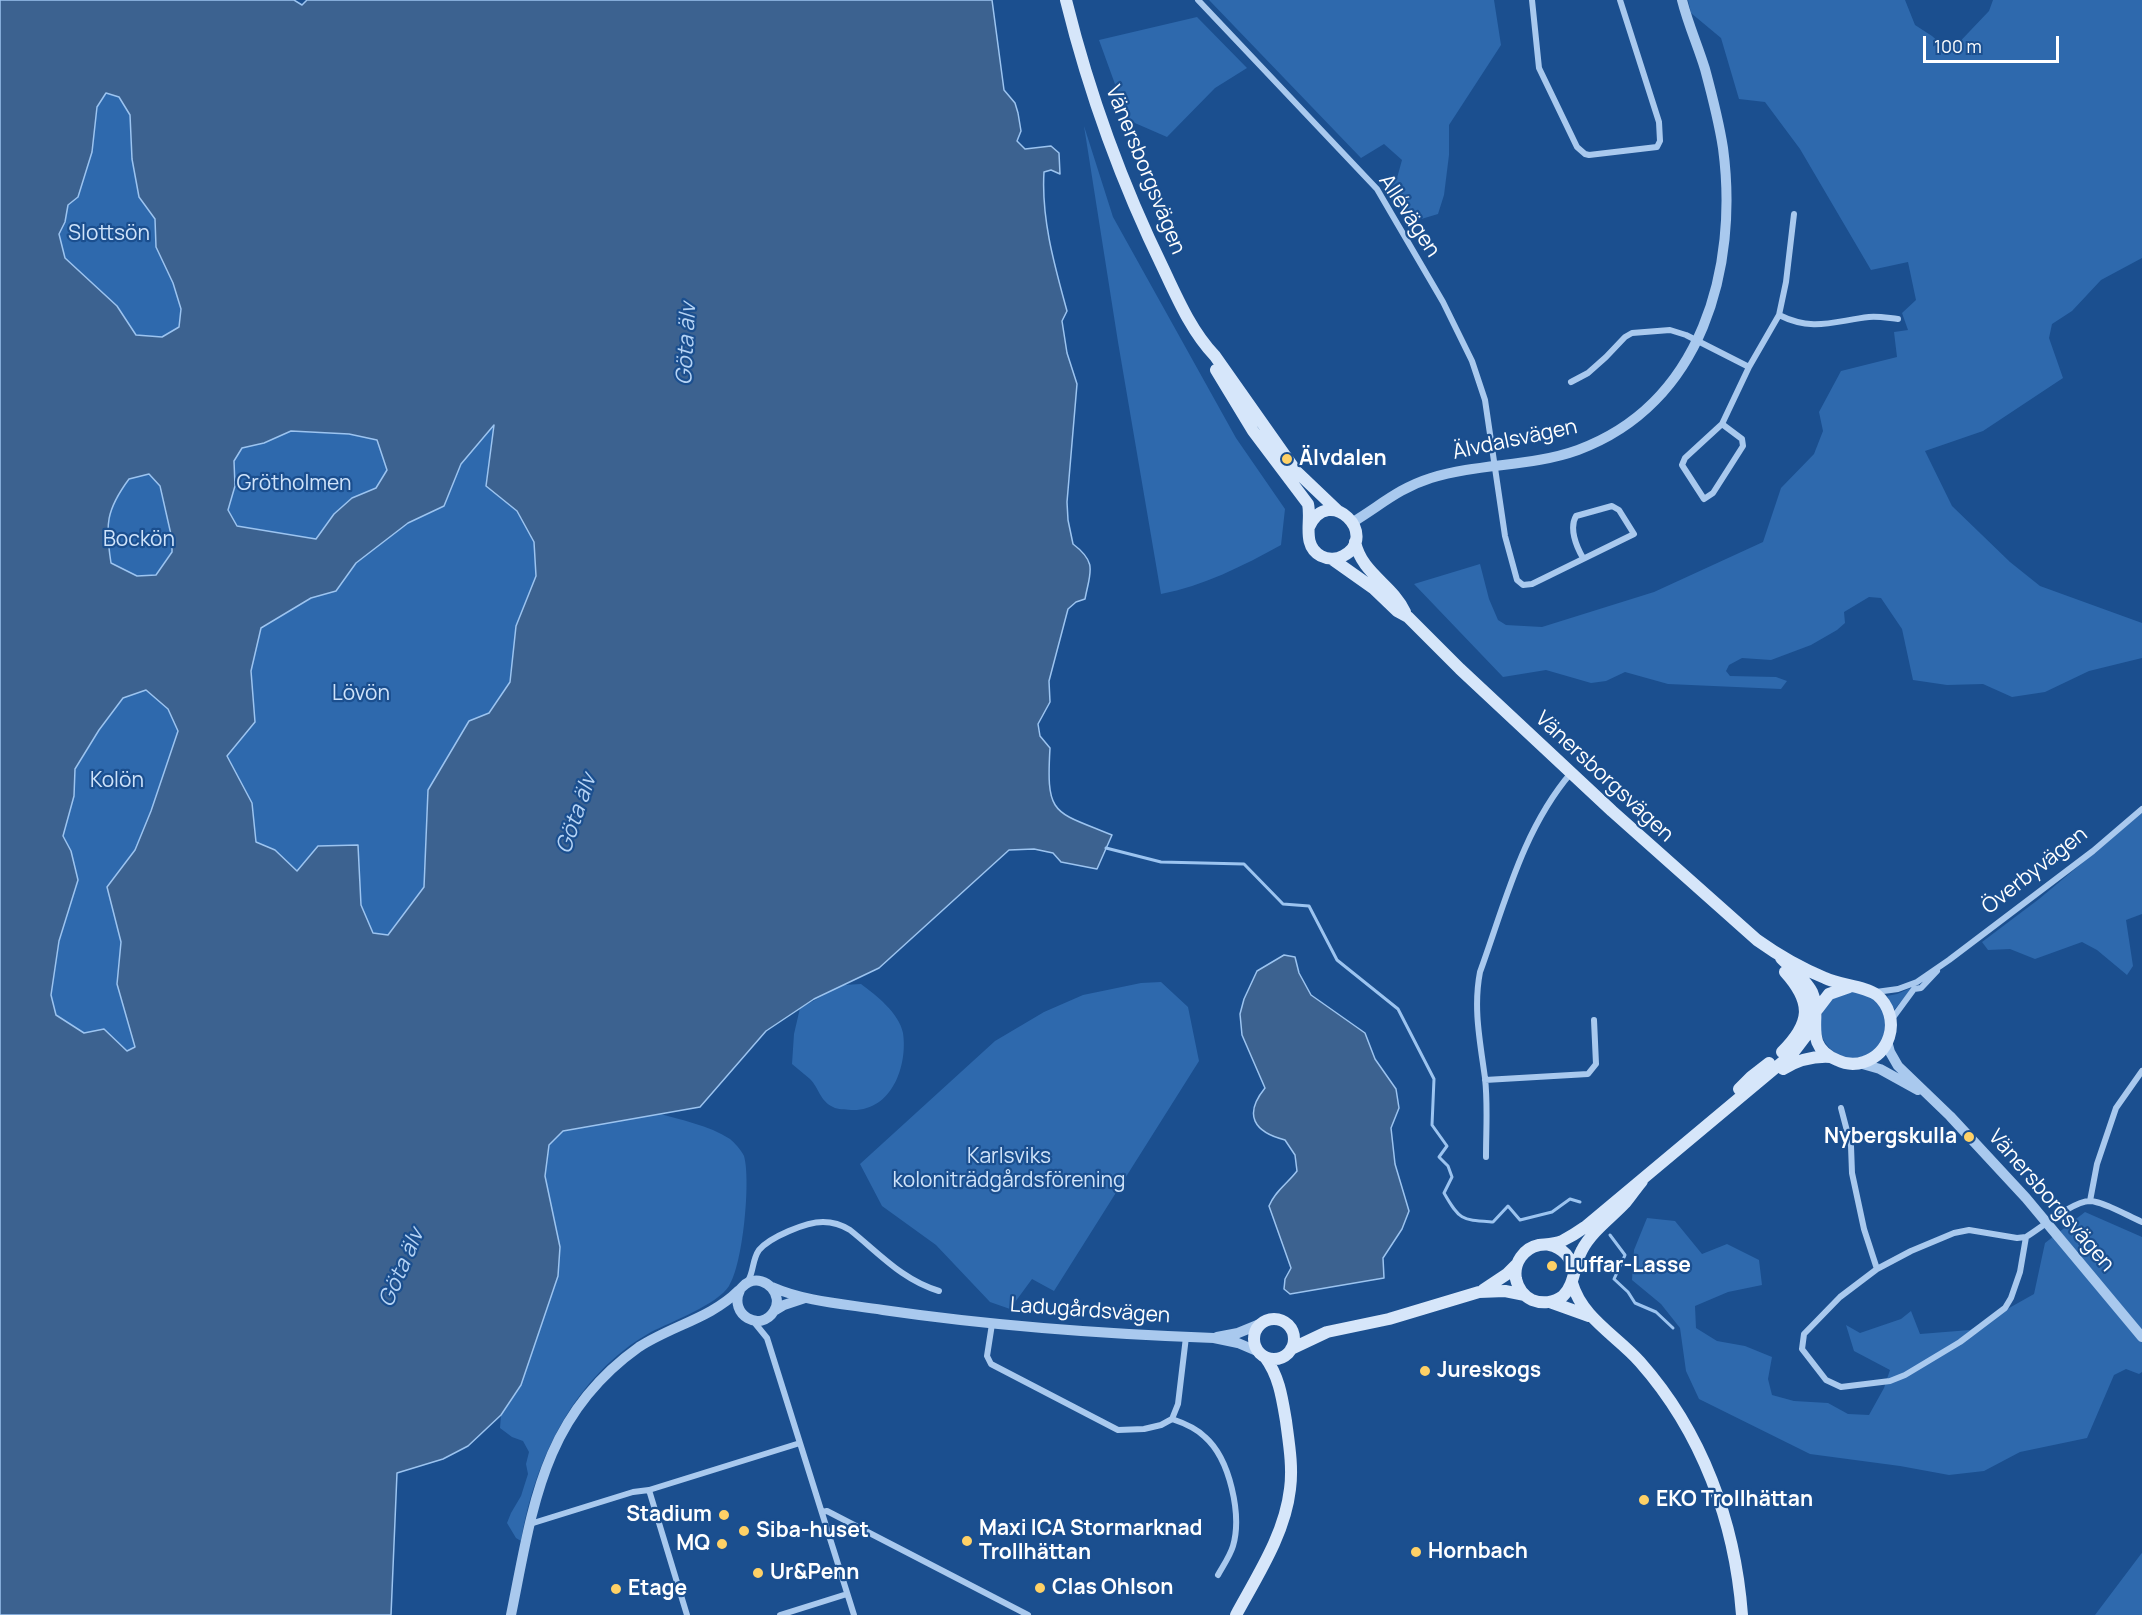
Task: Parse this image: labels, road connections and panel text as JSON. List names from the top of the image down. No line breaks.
{"streets":{"main road":["Vänersborgsvägen","Ladugårdsvägen"],"street":["Allévägen","Älvdalsvägen","Överbyvägen"]},"crossings":[["Vänersborgsvägen","Älvdalsvägen"],["Vänersborgsvägen","Överbyvägen"],["Allévägen","Älvdalsvägen"]],"water":["Göta älv"],"parks":["Slottsön","Grötholmen","Bockön","Lövön","Kolön","Karlsviks koloniträdgårdsförening"],"places":["Älvdalen","Nybergskulla","Luffar-Lasse","Jureskogs","EKO Trollhättan","Stadium","Siba-huset","Maxi ICA Stormarknad Trollhättan","MQ","Hornbach","Ur&Penn","Clas Ohlson","Etage"],"scale_bar":"100 m"}
